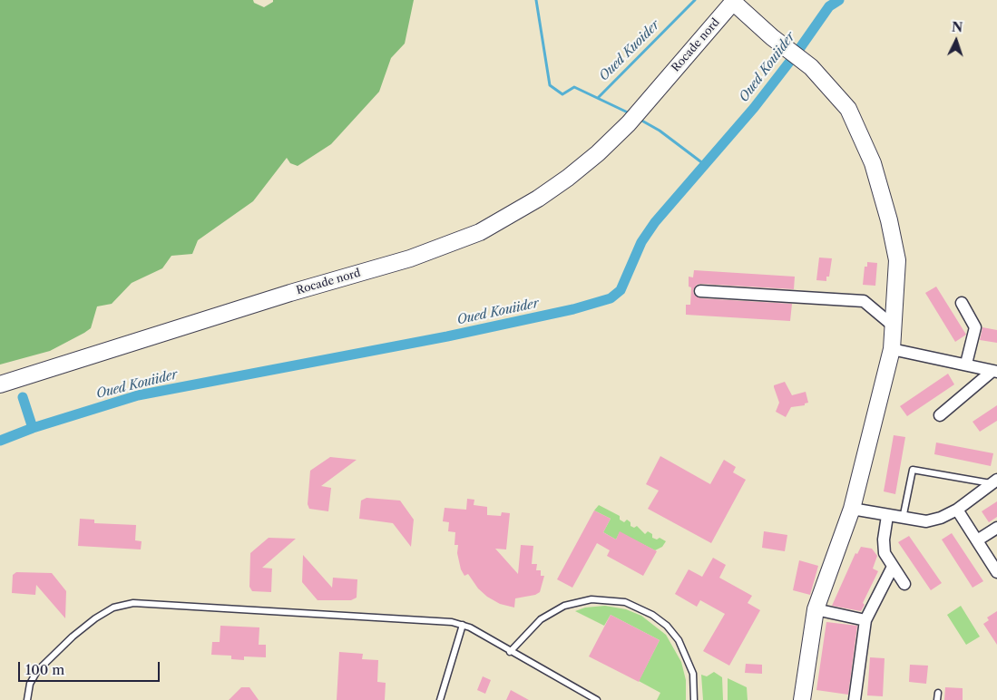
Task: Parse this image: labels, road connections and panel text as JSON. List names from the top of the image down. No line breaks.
{"streets":{"main road":["Rocade nord"]},"water":["Oued Kuoider","Oued Kouiider"],"scale_bar":"100 m","north":"top"}
